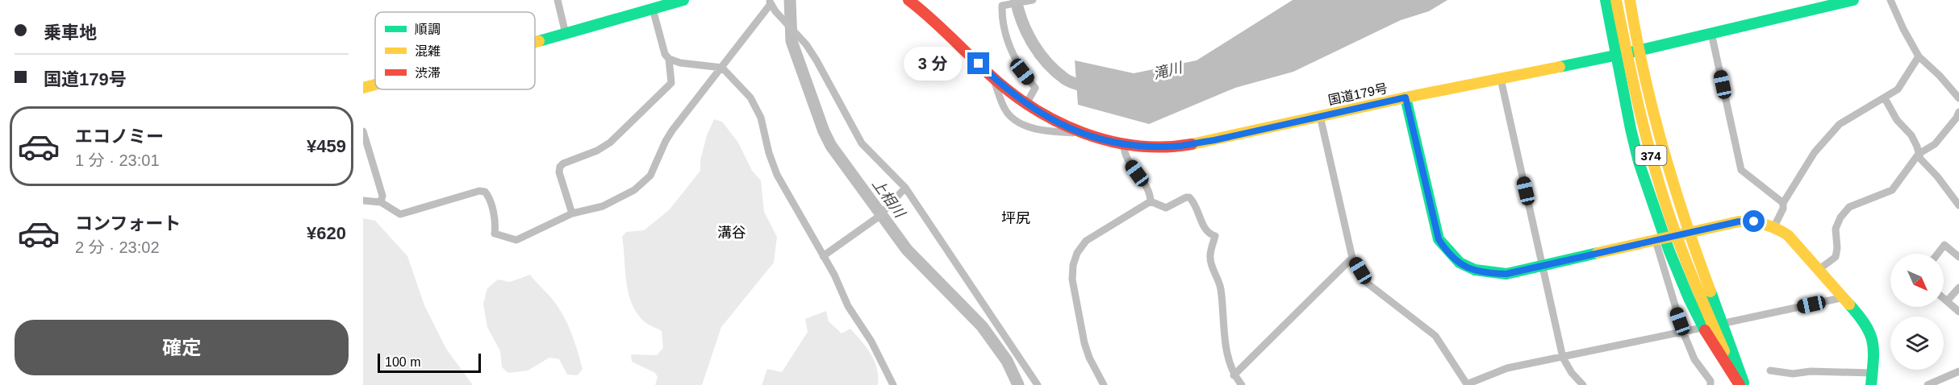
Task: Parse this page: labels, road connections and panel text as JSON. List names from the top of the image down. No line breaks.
{"streets":{"main road":["国道179号","374"]},"districts":["坪尻","溝谷"],"water":["滝川","上相川"],"legend":["順調","混雑","渋滞"],"scale_bar":"100 m","north":"bottom right","page":{"banner":["乗車地","国道179号"],"bubble":"3 分","list":[{"name":"エコノミー","note":"1 分 · 23:01","value":"¥459"},{"name":"コンフォート","note":"2 分 · 23:02","value":"¥620"}],"buttons":"確定","scale":"100 m"}}
